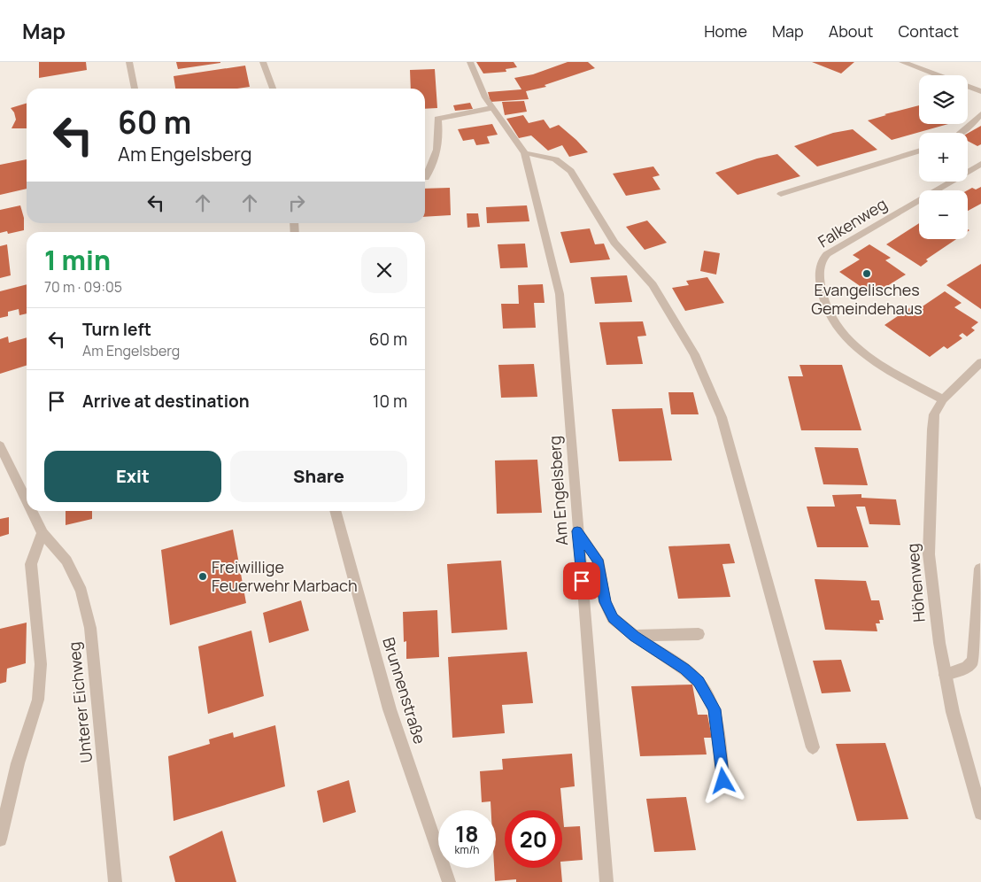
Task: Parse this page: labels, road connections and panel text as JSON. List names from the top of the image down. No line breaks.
{"streets":{"street":["Falkenweg","Am Engelsberg","Höhenweg","Brunnenstraße","Unterer Eichweg"]},"crossings":[["Falkenweg","Höhenweg"]],"places":["Evangelisches Gemeindehaus","Freiwillige Feuerwehr Marbach"],"page":{"header":"Map","nav":["Home","Map","About","Contact"],"map_buttons":["+","−"],"turn":["60 m","Am Engelsberg"],"heading":["1 min","70 m · 09:05"],"list":[{"name":"Turn left","note":"Am Engelsberg","value":"60 m"},{"name":"Arrive at destination","value":"10 m"}],"buttons":["Exit","Share"],"speed":"18 km/h","limit":"20"}}
